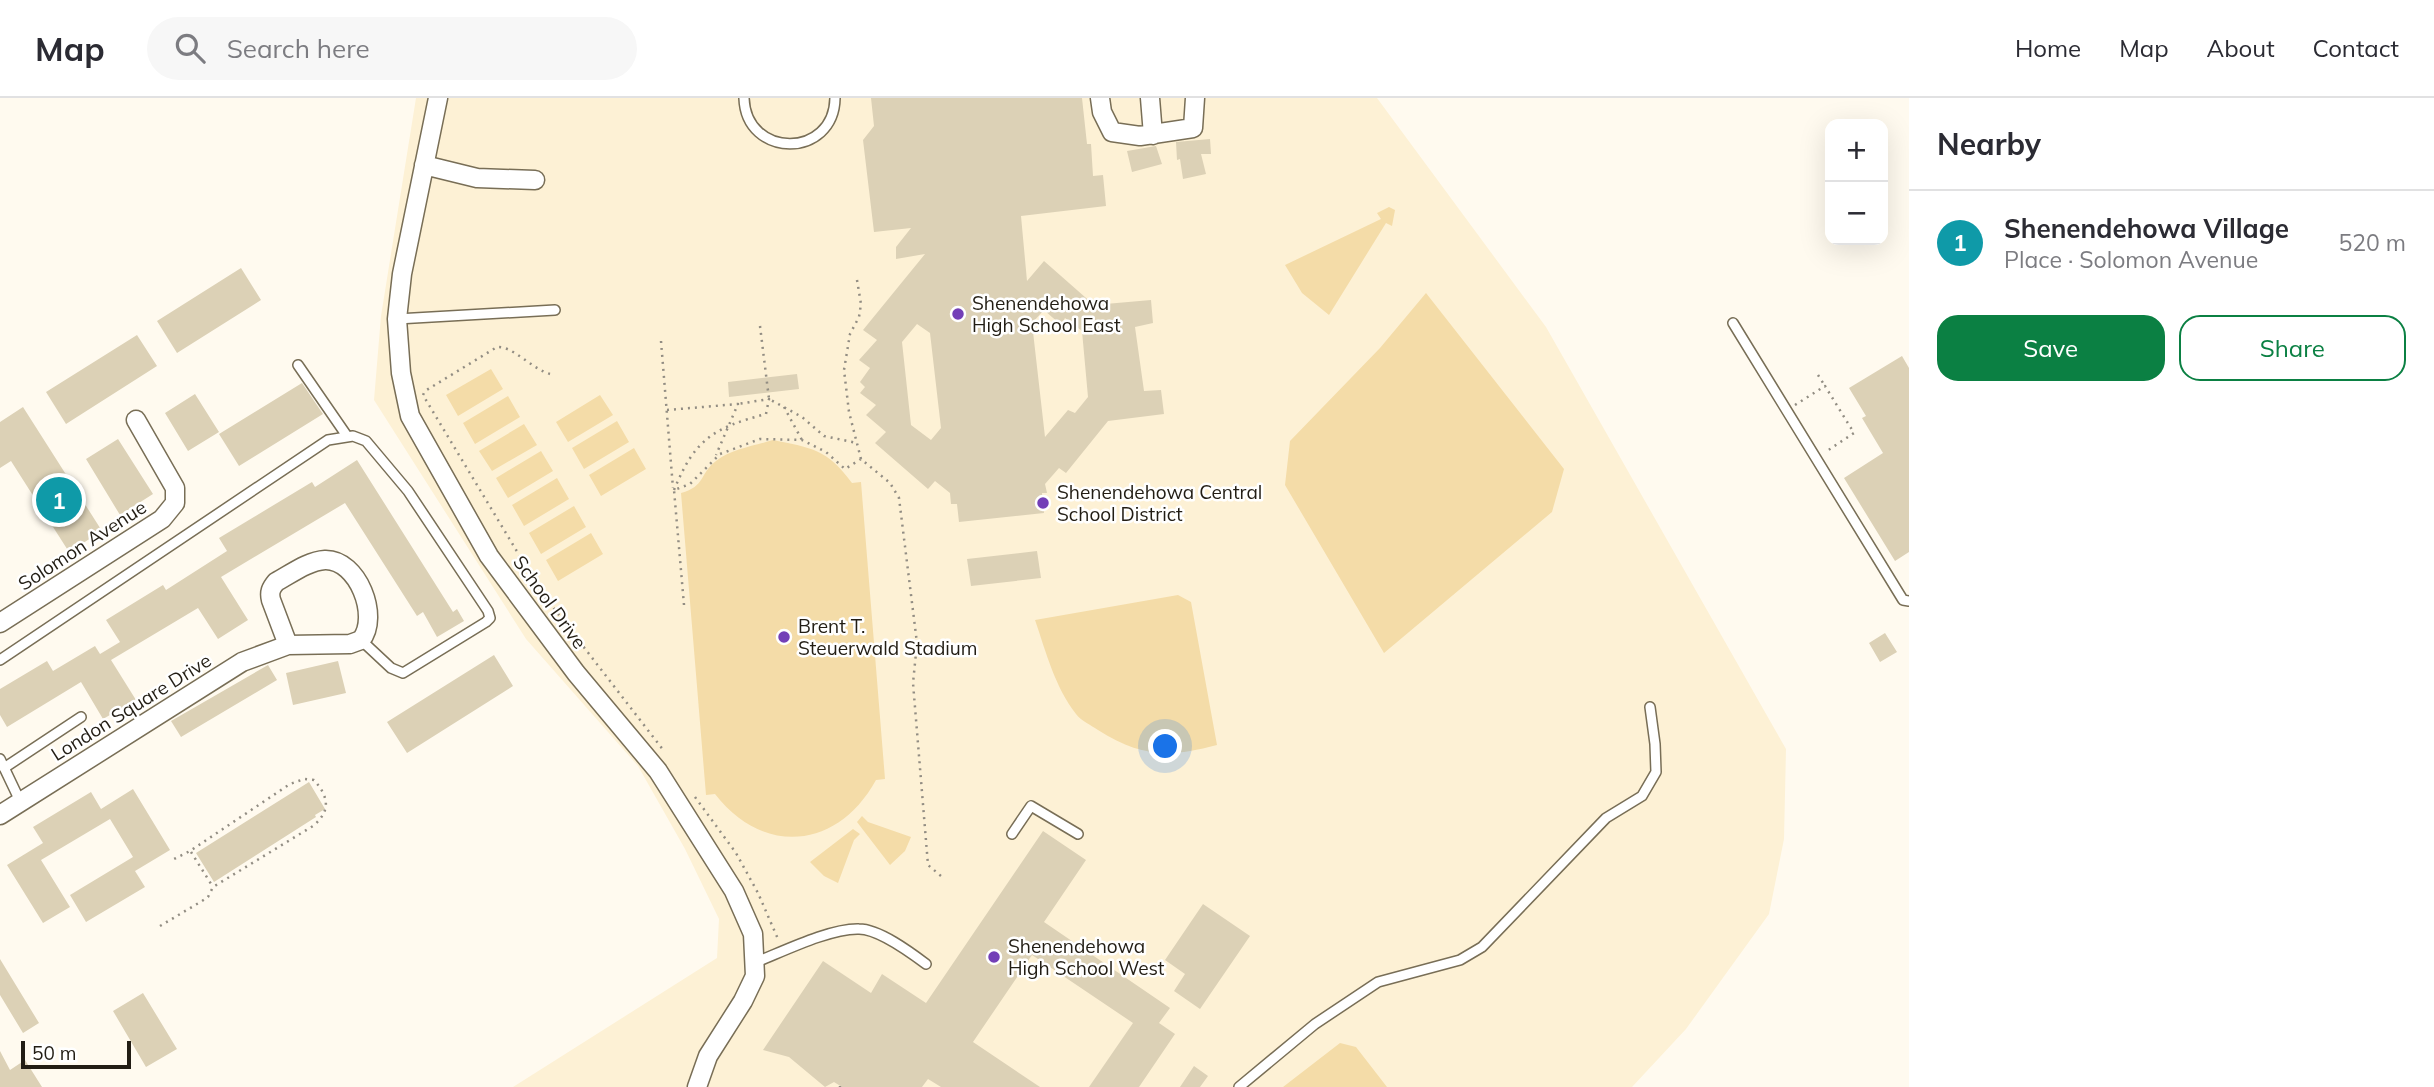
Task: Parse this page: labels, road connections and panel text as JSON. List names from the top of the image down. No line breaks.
{"streets":{"street":["Solomon Avenue","School Drive","London Square Drive"]},"places":["Shenendehowa High School East","Shenendehowa Central School District","Brent T. Steuerwald Stadium","Shenendehowa High School West"],"scale_bar":"50 m","page":{"header":"Map","search":"Search here","nav":["Home","Map","About","Contact"],"heading":"Nearby","map_buttons":["+","−"],"list":[{"mark":"1","name":"Shenendehowa Village","note":"Place · Solomon Avenue","value":"520 m"}],"buttons":["Save","Share"],"pins":"1","scale":"50 m"}}
